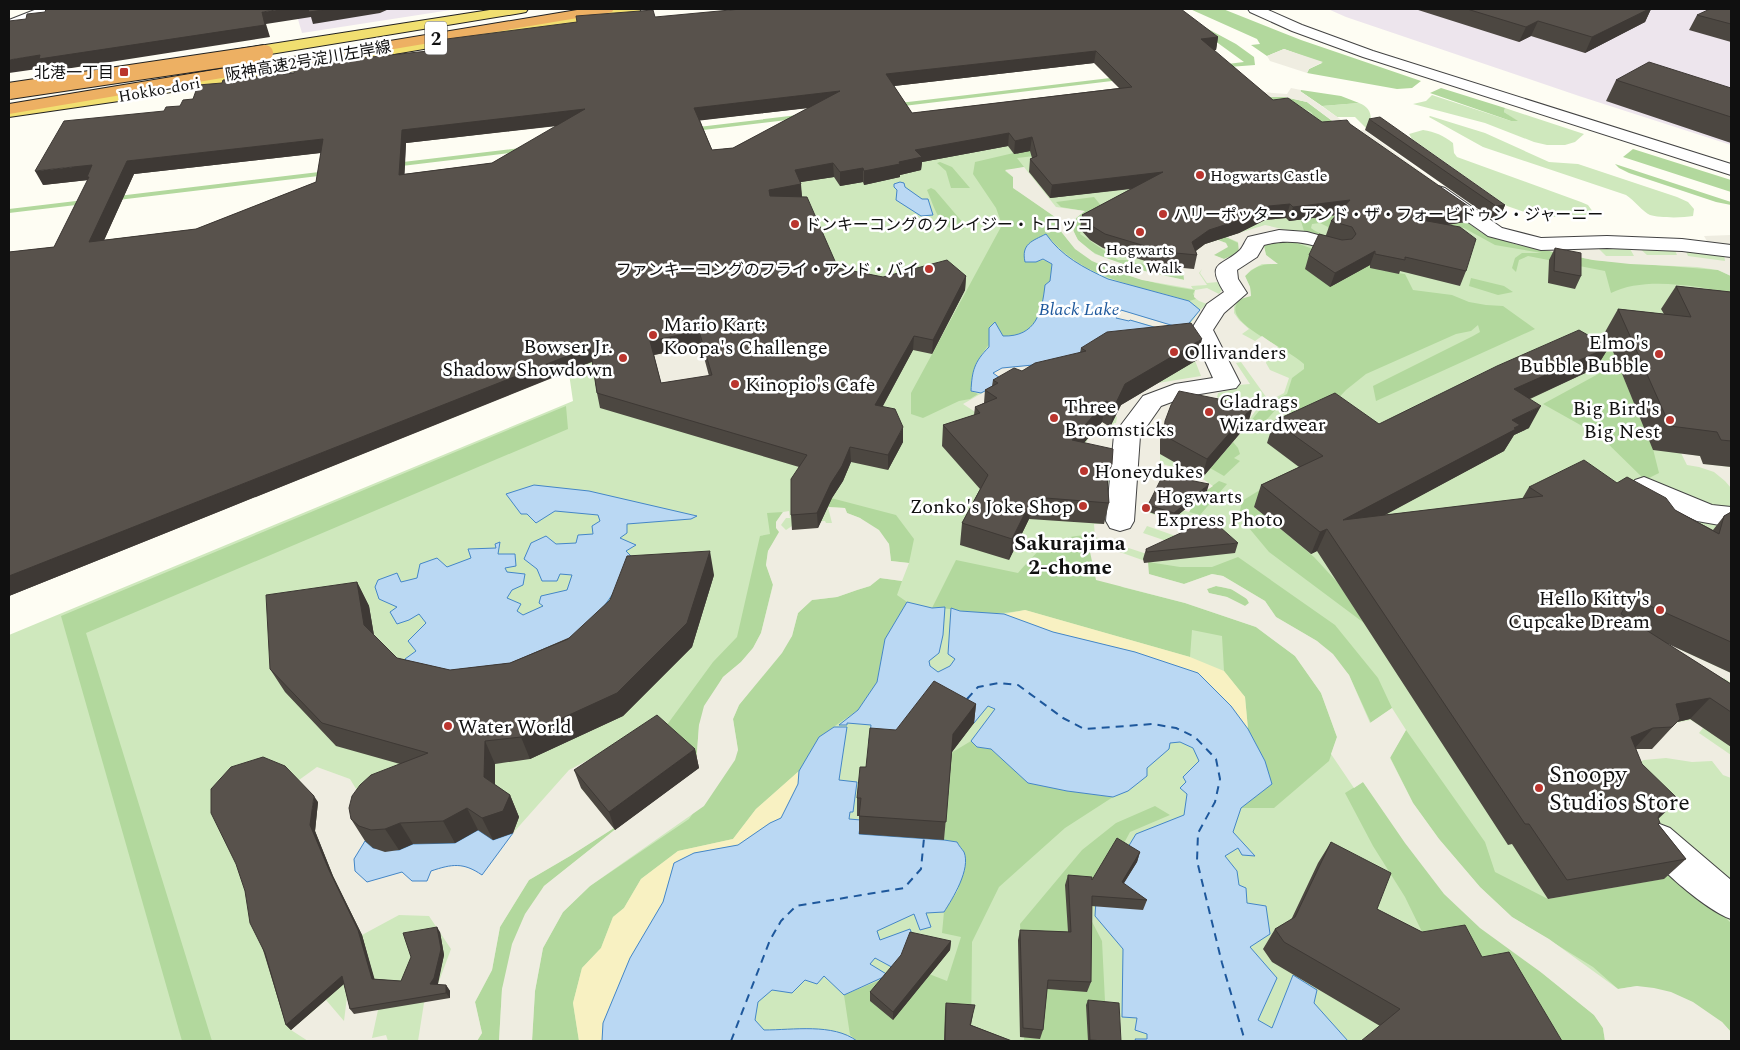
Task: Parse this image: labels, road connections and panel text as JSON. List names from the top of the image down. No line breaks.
{"streets":{"highway":["2","阪神高速2号淀川左岸線"],"main road":["Hokko-dori"]},"crossings":[["阪神高速2号淀川左岸線","Hokko-dori"]],"districts":["Sakurajima 2-chome"],"water":["Black Lake"],"places":{"transit":["北港一丁目"],"other":["Hogwarts Castle","ハリーポッター・アンド・ザ・フォービドゥン・ジャーニー","ドンキーコングのクレイジー・トロッコ","Hogwarts Castle Walk","ファンキーコングのフライ・アンド・バイ","Mario Kart: Koopa's Challenge","Ollivanders","Elmo's Bubble Bubble","Bowser Jr. Shadow Showdown","Kinopio's Cafe","Gladrags Wizardwear","Three Broomsticks","Big Bird's Big Nest","Honeydukes","Zonko's Joke Shop","Hogwarts Express Photo","Hello Kitty's Cupcake Dream","Water World","Snoopy Studios Store"]}}
